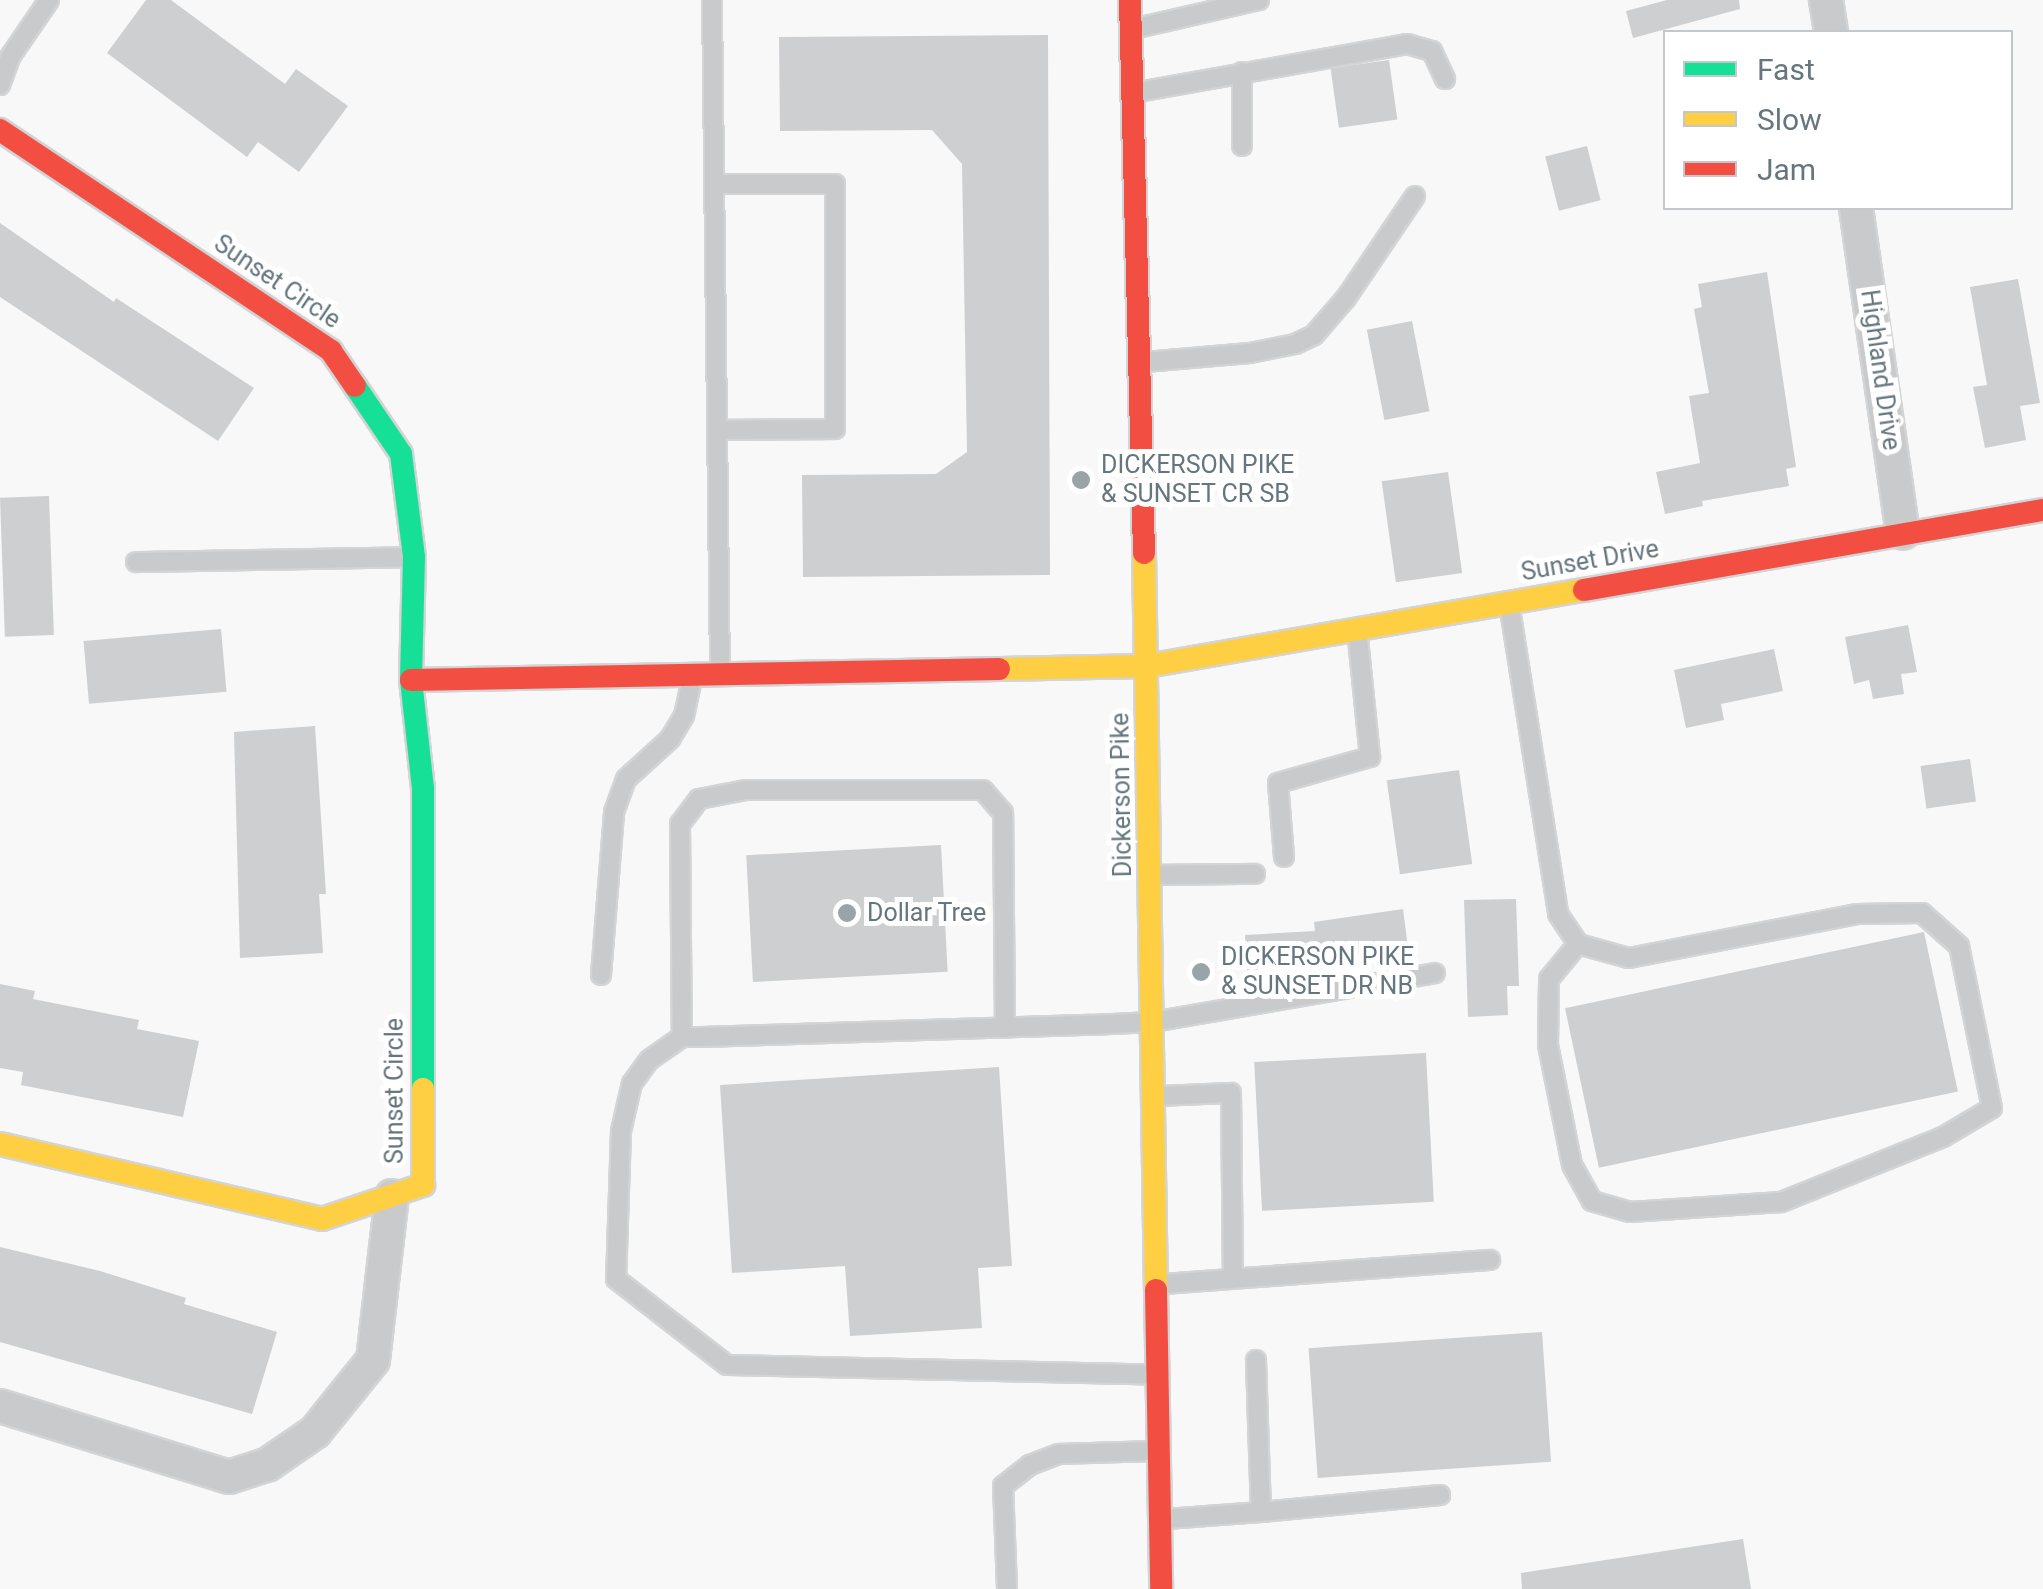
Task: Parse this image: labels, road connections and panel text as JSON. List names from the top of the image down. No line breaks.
{"streets":{"street":["Sunset Circle","Highland Drive","Sunset Drive","Dickerson Pike"]},"crossings":[["Highland Drive","Sunset Drive"],["Sunset Drive","Dickerson Pike"]],"places":["DICKERSON PIKE & SUNSET CR SB","Dollar Tree","DICKERSON PIKE & SUNSET DR NB"],"legend":["Fast","Slow","Jam"]}
